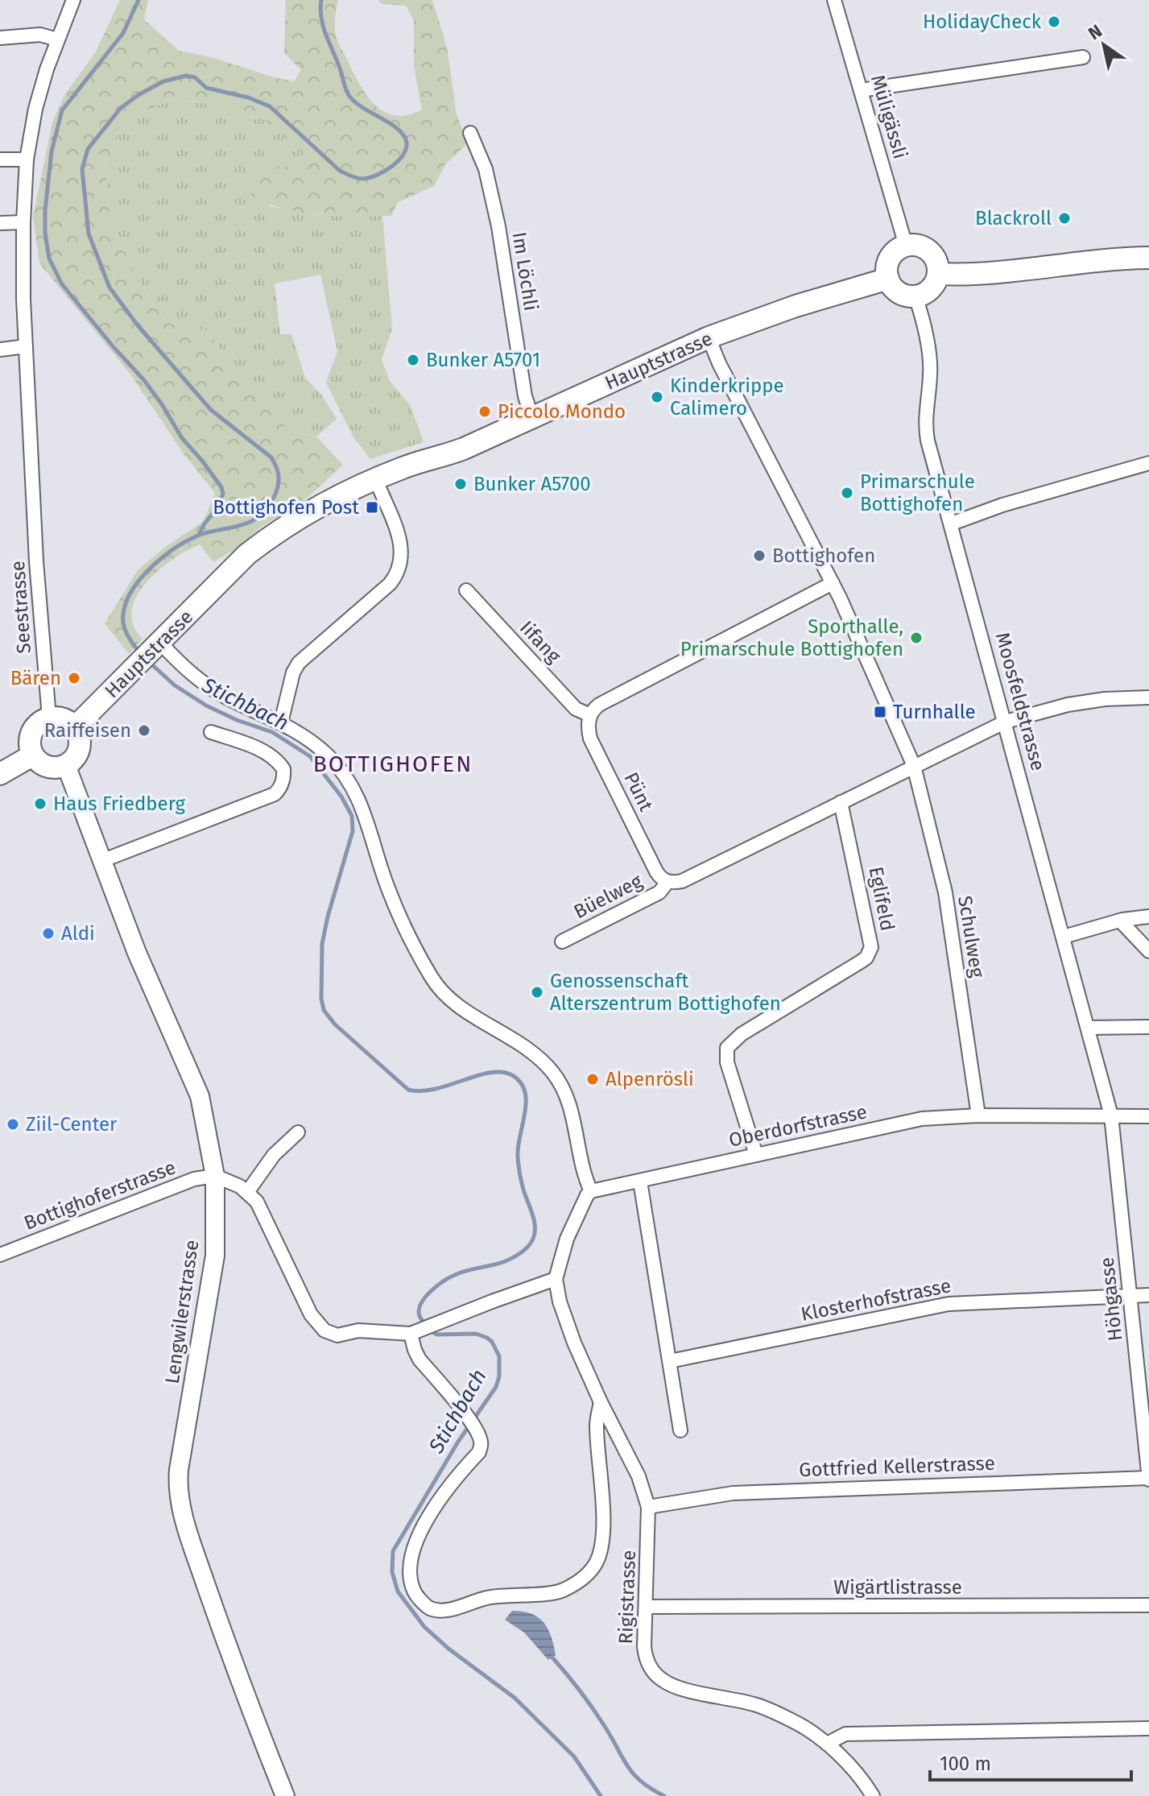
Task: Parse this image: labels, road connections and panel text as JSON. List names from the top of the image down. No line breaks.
{"streets":{"main road":["Hauptstrasse"],"street":["Müligässli","Im Löchli","Seestrasse","Iifang","Moosfeldstrasse","Pünt","Büelweg","Eglifeld","Schulweg","Oberdorfstrasse","Bottighoferstrasse","Höhgasse","Klosterhofstrasse","Lengwilerstrasse","Gottfried Kellerstrasse","Wigärtlistrasse","Rigistrasse"]},"crossings":[["Müligässli","Hauptstrasse"],["Müligässli","Moosfeldstrasse"],["Im Löchli","Hauptstrasse"],["Hauptstrasse","Seestrasse"],["Hauptstrasse","Moosfeldstrasse"],["Hauptstrasse","Schulweg"],["Hauptstrasse","Lengwilerstrasse"],["Seestrasse","Lengwilerstrasse"],["Iifang","Pünt"],["Moosfeldstrasse","Oberdorfstrasse"],["Moosfeldstrasse","Höhgasse"],["Pünt","Büelweg"],["Eglifeld","Oberdorfstrasse"],["Schulweg","Oberdorfstrasse"],["Oberdorfstrasse","Höhgasse"],["Bottighoferstrasse","Lengwilerstrasse"],["Höhgasse","Klosterhofstrasse"],["Höhgasse","Gottfried Kellerstrasse"],["Gottfried Kellerstrasse","Rigistrasse"],["Wigärtlistrasse","Rigistrasse"]],"districts":["BOTTIGHOFEN"],"water":["Stichbach"],"places":{"other":["HolidayCheck","Blackroll","Bunker A5701","Kinderkrippe Calimero","Piccolo Mondo","Bunker A5700","Primarschule Bottighofen","Bottighofen","Sporthalle, Primarschule Bottighofen","Bären","Raiffeisen","Haus Friedberg","Aldi","Genossenschaft Alterszentrum Bottighofen","Alpenrösli","Ziil-Center"],"transit":["Bottighofen Post","Turnhalle"]},"scale_bar":"100 m","north":"top left"}
